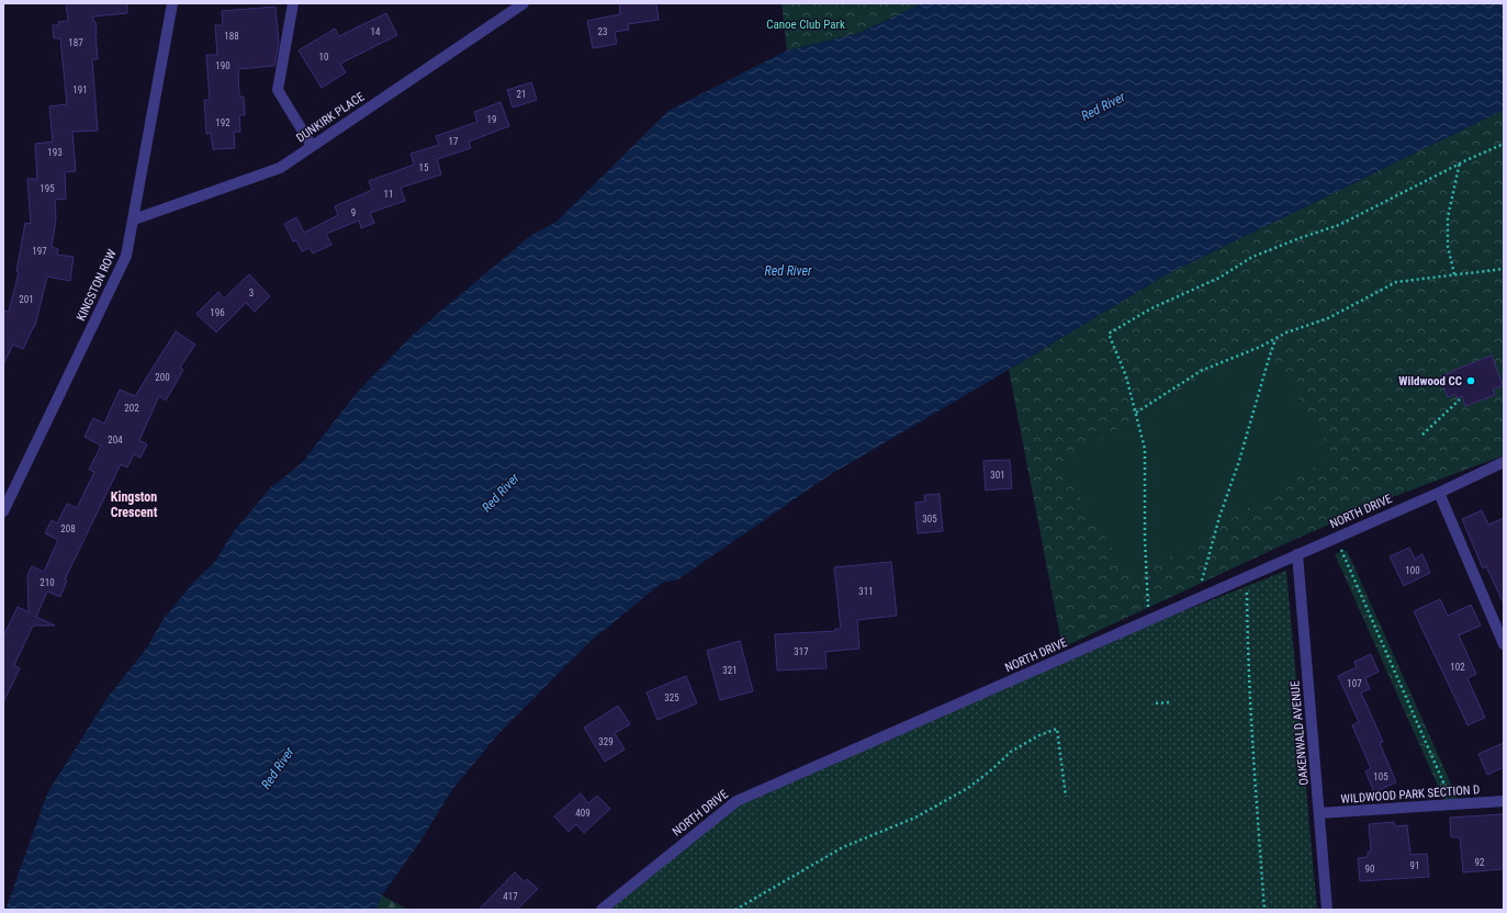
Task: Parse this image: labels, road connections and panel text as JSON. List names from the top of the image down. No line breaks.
{"streets":{"street":["DUNKIRK PLACE","KINGSTON ROW","NORTH DRIVE","OAKENWALD AVENUE","WILDWOOD PARK SECTION D"]},"crossings":[["DUNKIRK PLACE","KINGSTON ROW"],["NORTH DRIVE","OAKENWALD AVENUE"],["OAKENWALD AVENUE","WILDWOOD PARK SECTION D"]],"districts":["Kingston Crescent"],"water":["Red River"],"parks":["Canoe Club Park"],"places":["Wildwood CC"],"house_numbers":["14","23","188","187","10","190","191","21","19","192","17","193","15","195","11","9","197","3","201","196","200","202","204","301","305","208","100","210","311","317","102","321","107","325","329","105","409","92","91","90","417"]}
